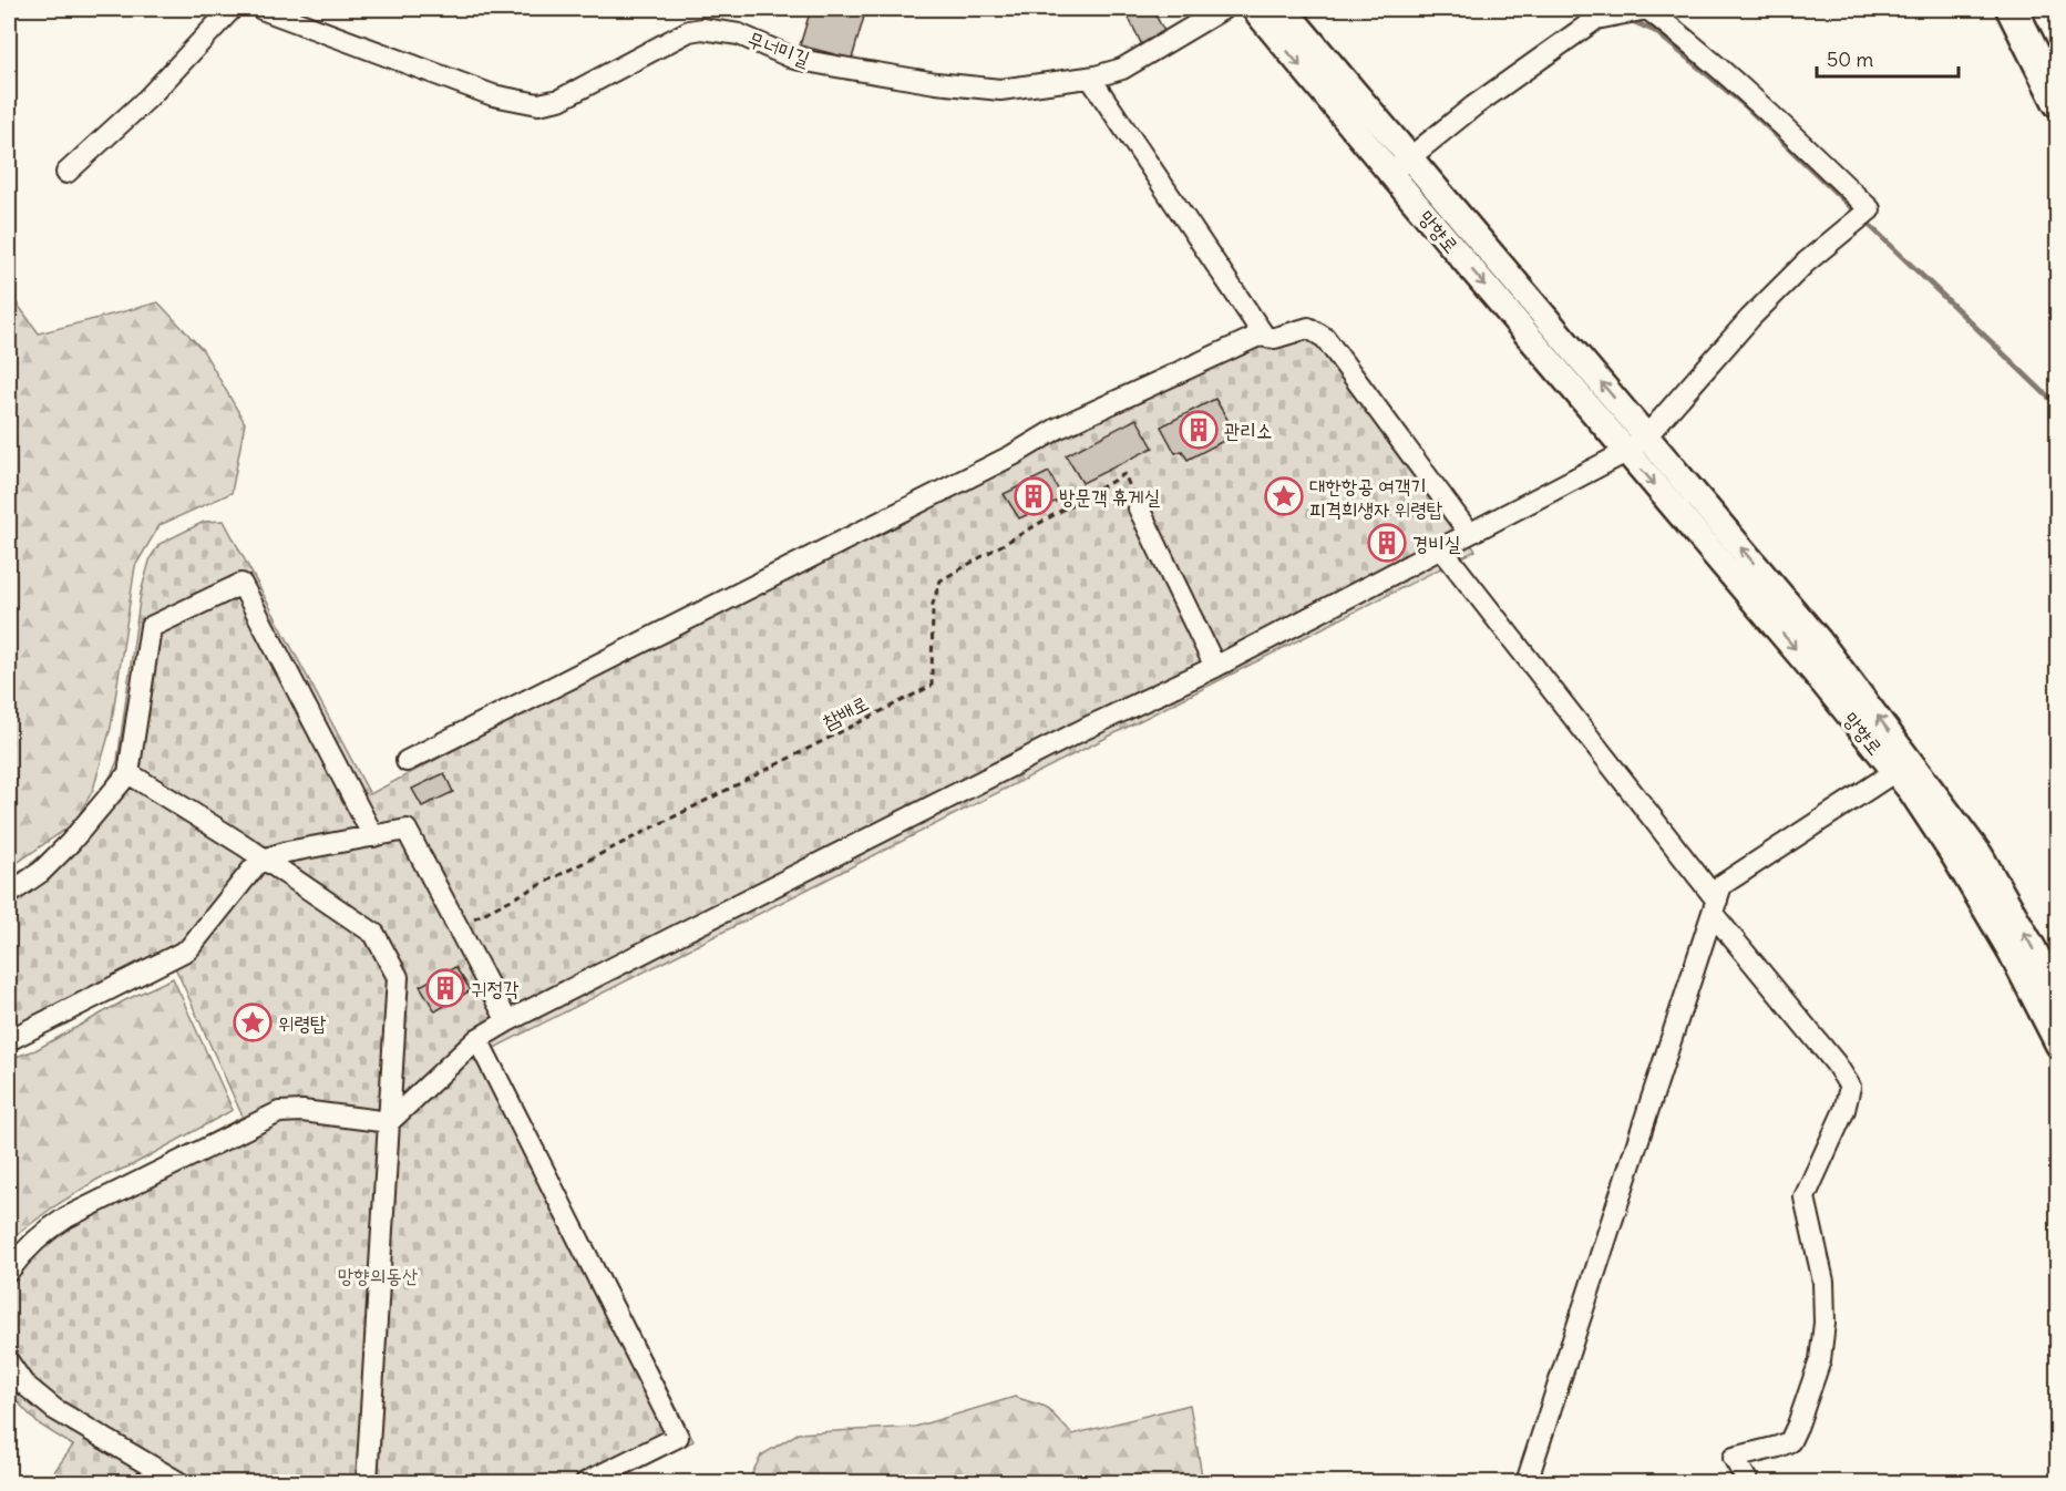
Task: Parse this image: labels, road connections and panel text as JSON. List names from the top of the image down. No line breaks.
{"streets":{"main road":["망향로"],"street":["무너미길"],"path":["참배로"]},"parks":["망향의동산"],"places":{"building":["관리소","방문객 휴게실","경비실","귀정각"],"place":["대한항공 여객기 피격희생자 위령탑","위령탑"]},"scale_bar":"50 m"}
